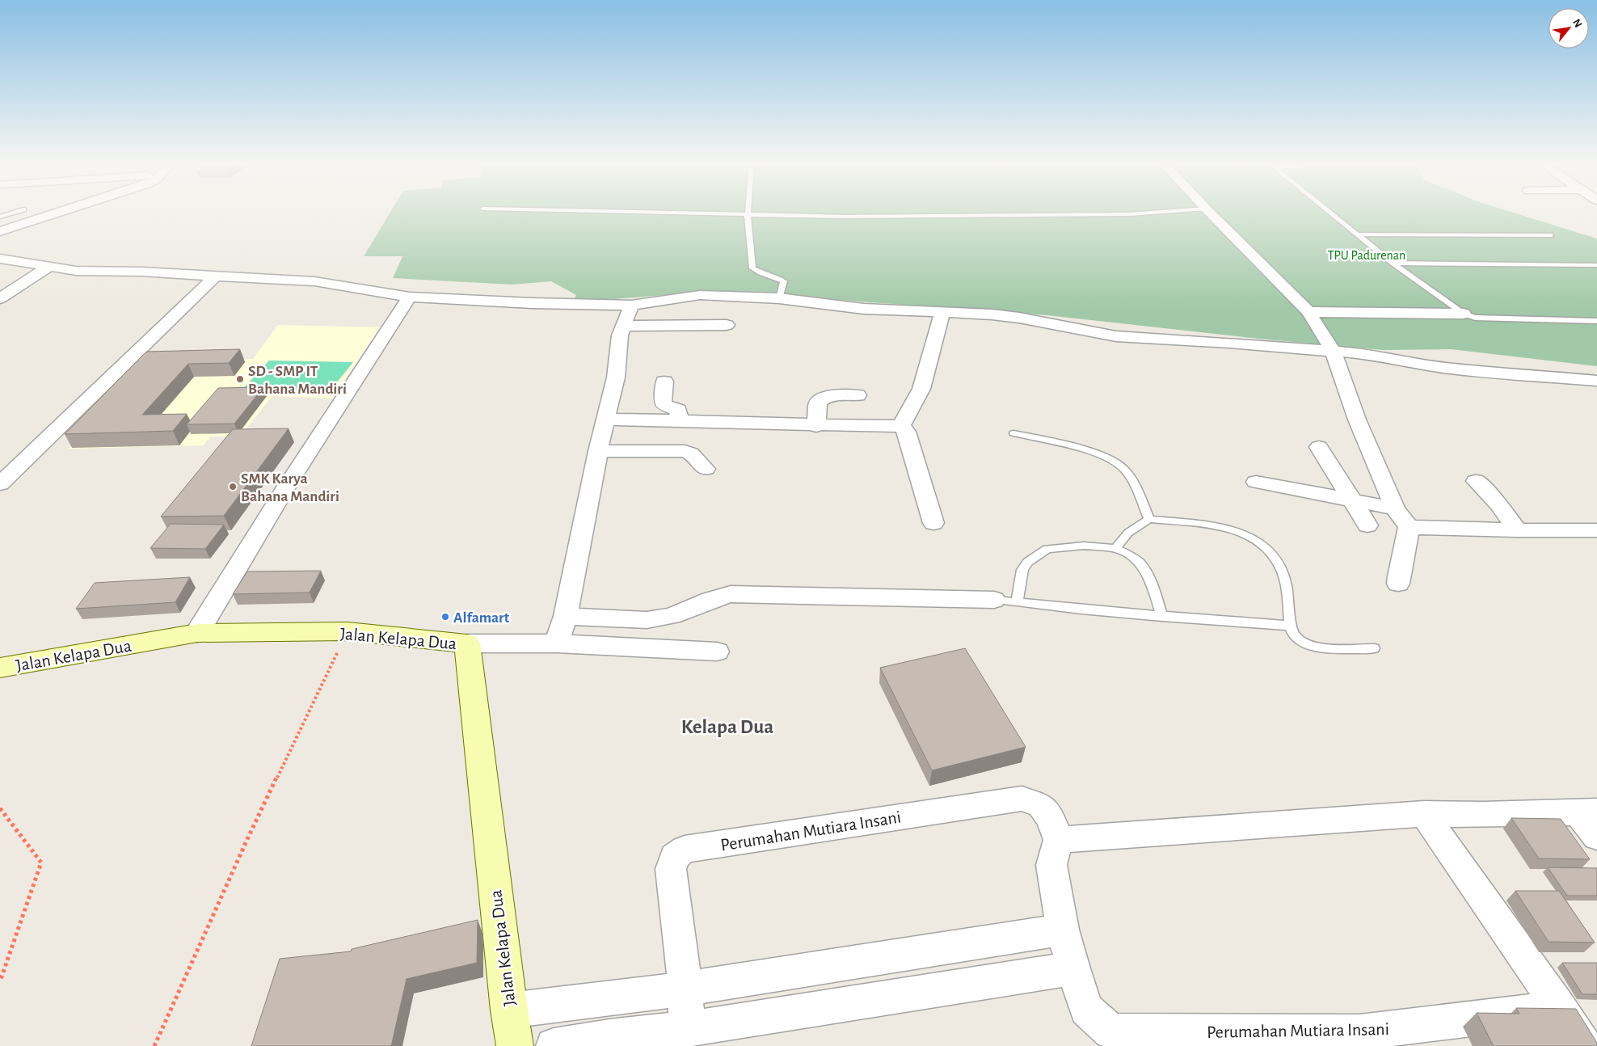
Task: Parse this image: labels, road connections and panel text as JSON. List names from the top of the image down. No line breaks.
{"streets":{"main road":["Jalan Kelapa Dua"],"street":["Perumahan Mutiara Insani"]},"districts":["Kelapa Dua"],"parks":["TPU Padurenan"],"places":["SD - SMP IT Bahana Mandiri","SMK Karya Bahana Mandiri","Alfamart"],"north":"top right"}
